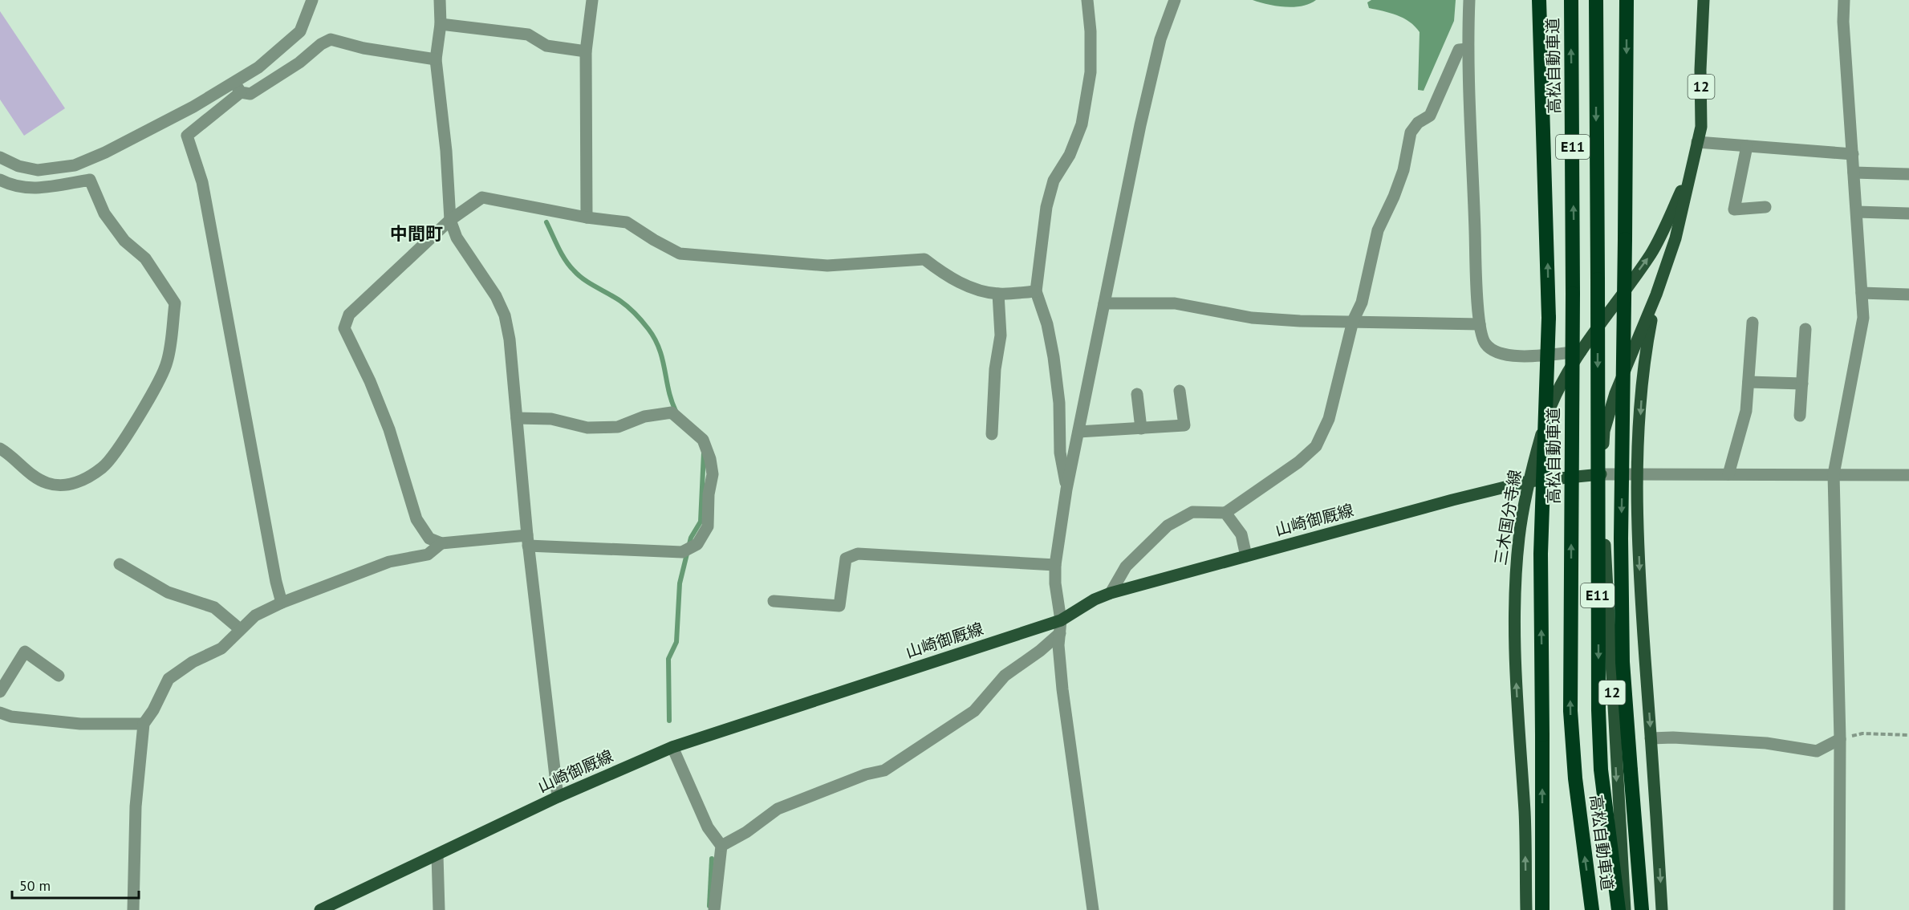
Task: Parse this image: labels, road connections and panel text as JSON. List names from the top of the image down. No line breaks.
{"streets":{"highway":["高松自動車道","E11"],"main road":["12","三木国分寺線","山崎御厩線"]},"crossings":[["三木国分寺線","山崎御厩線"]],"districts":["中間町"],"scale_bar":"50 m"}
